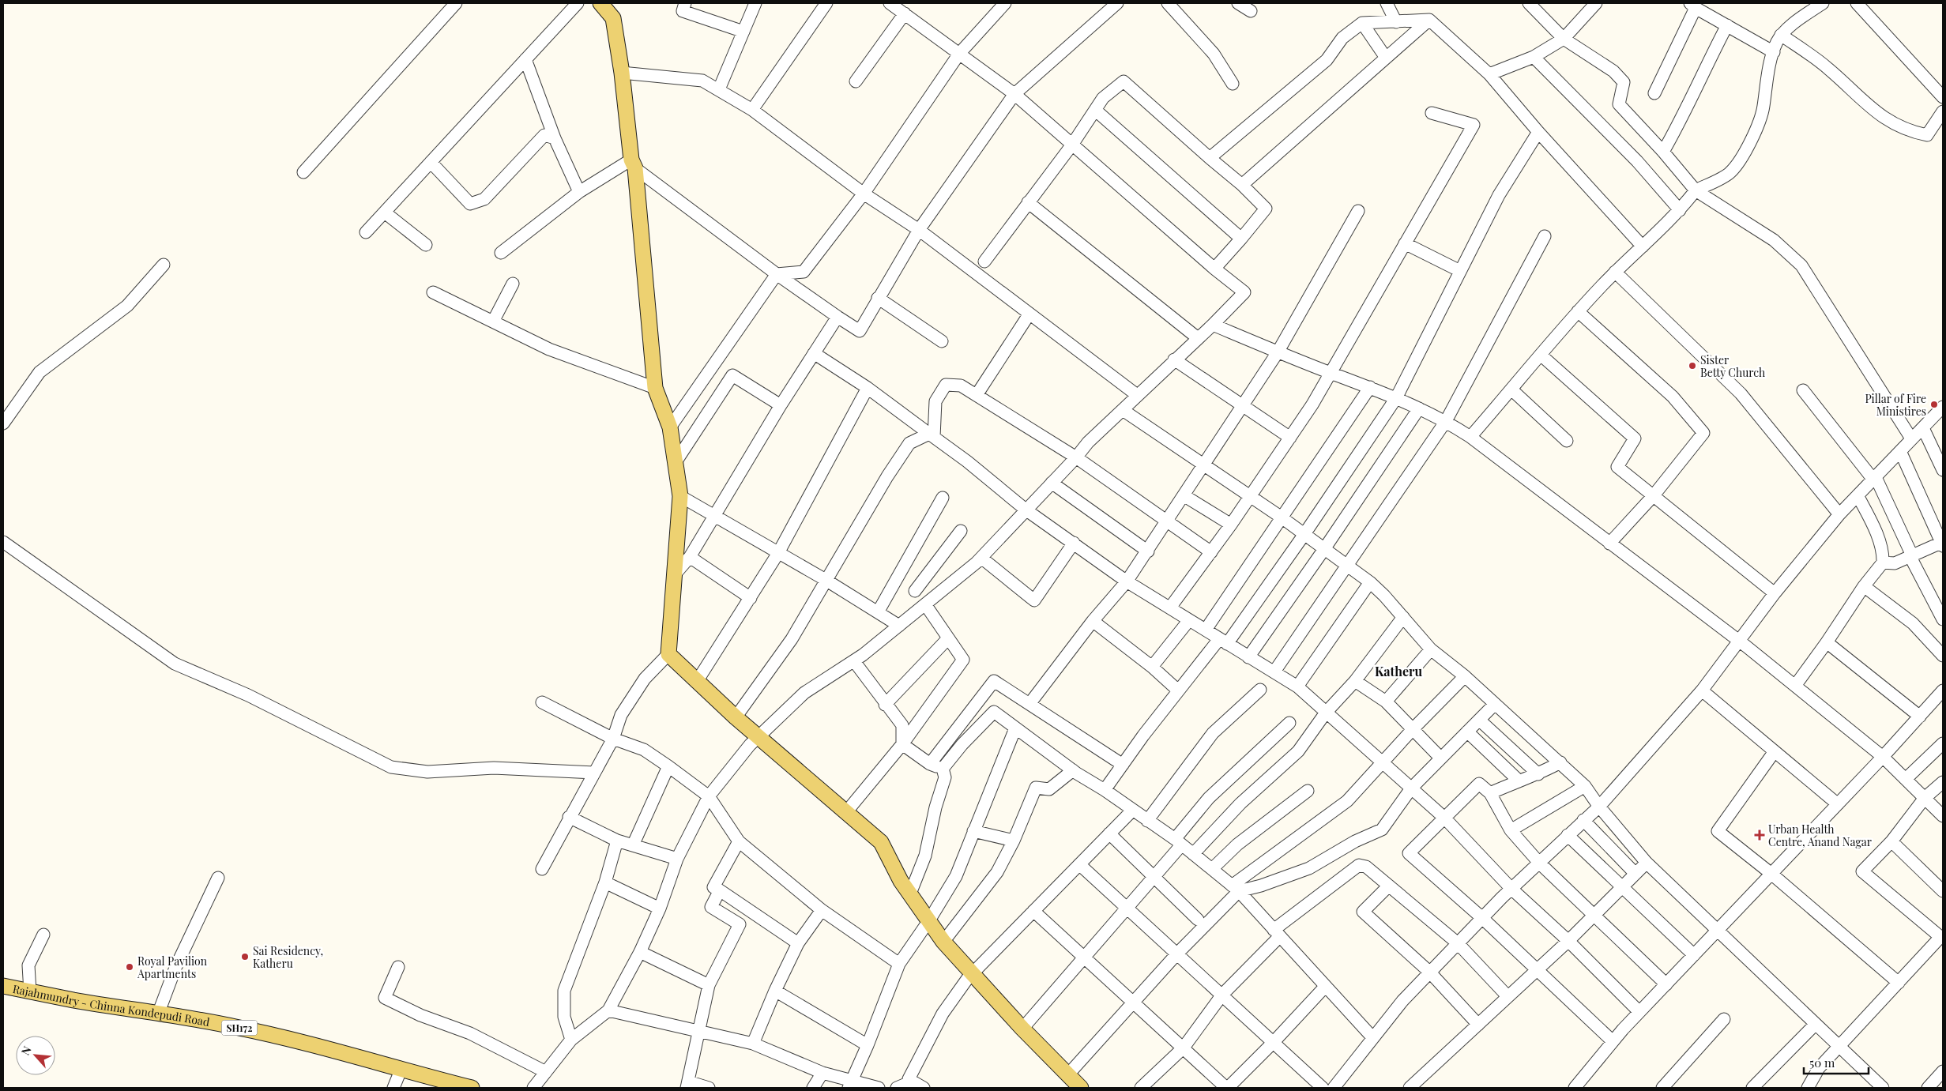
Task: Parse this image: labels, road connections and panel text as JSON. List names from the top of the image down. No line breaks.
{"streets":{"main road":["Rajahmundry - Chinna Kondepudi Road","SH172"]},"districts":["Katheru"],"places":{"other":["Sister Betty Church","Pillar of Fire Ministires","Sai Residency, Katheru","Royal Pavilion Apartments"],"health":["Urban Health Centre, Anand Nagar"]},"scale_bar":"50 m","north":"top left"}
